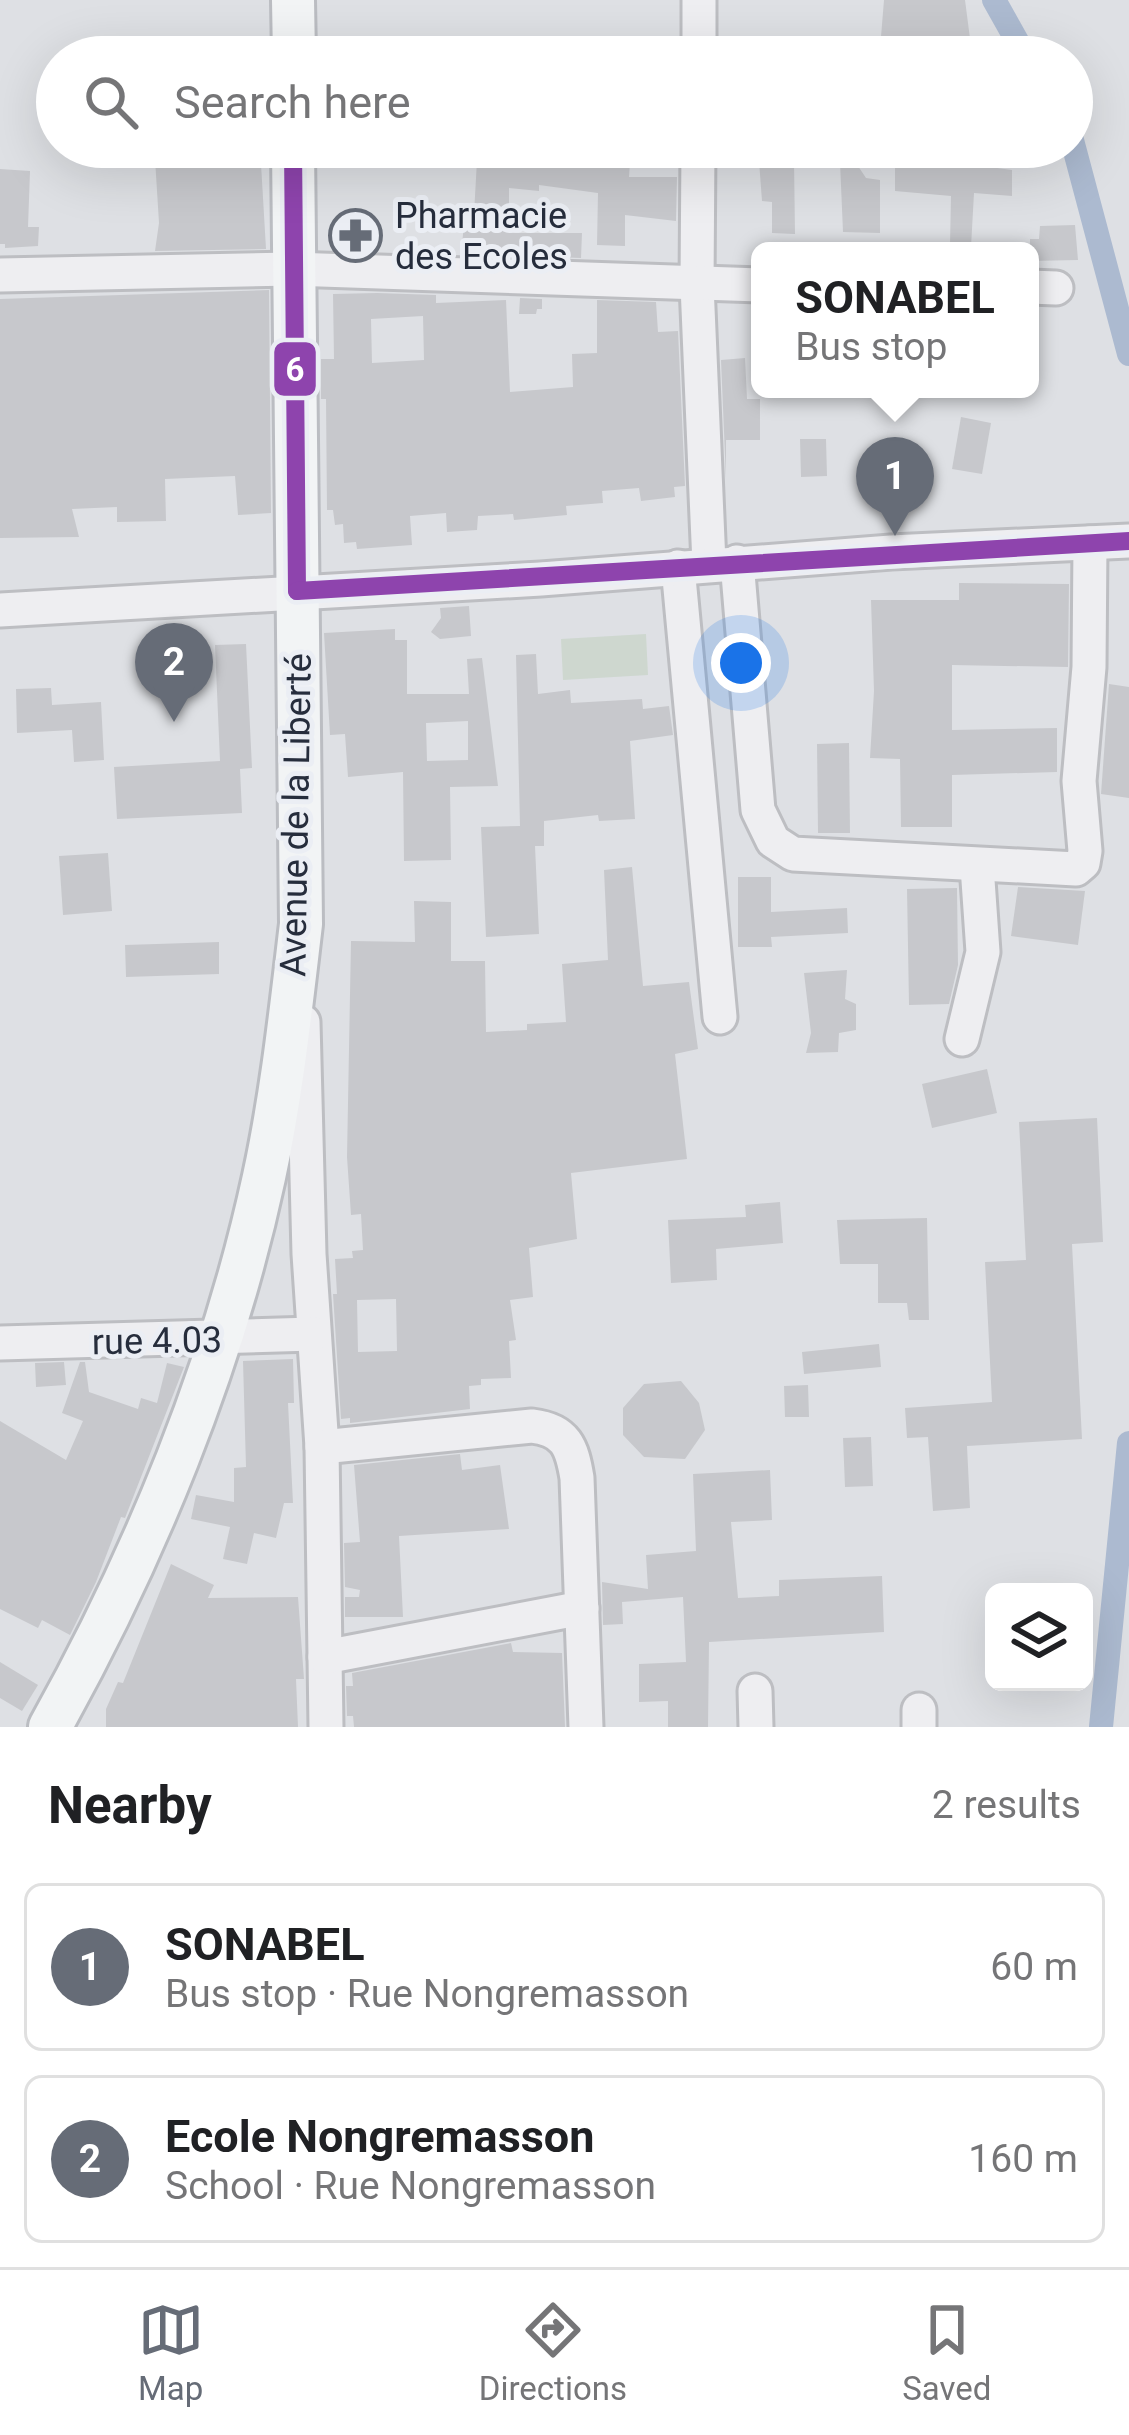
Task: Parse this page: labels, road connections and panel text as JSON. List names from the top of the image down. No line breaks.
{"streets":{"main road":["Avenue de la Liberté"],"street":["rue 4.03"]},"crossings":[["Avenue de la Liberté","rue 4.03"]],"places":{"pharmacy":["Pharmacie des Ecoles"]},"lines":["transit line 6"],"page":{"search":"Search here","popup":["SONABEL","Bus stop"],"pins":["1","2"],"heading":["Nearby","2 results"],"list":[{"mark":"1","name":"SONABEL","note":"Bus stop · Rue Nongremasson","value":"60 m"},{"mark":"2","name":"Ecole Nongremasson","note":"School · Rue Nongremasson","value":"160 m"}],"nav":["Map","Directions","Saved"]}}
